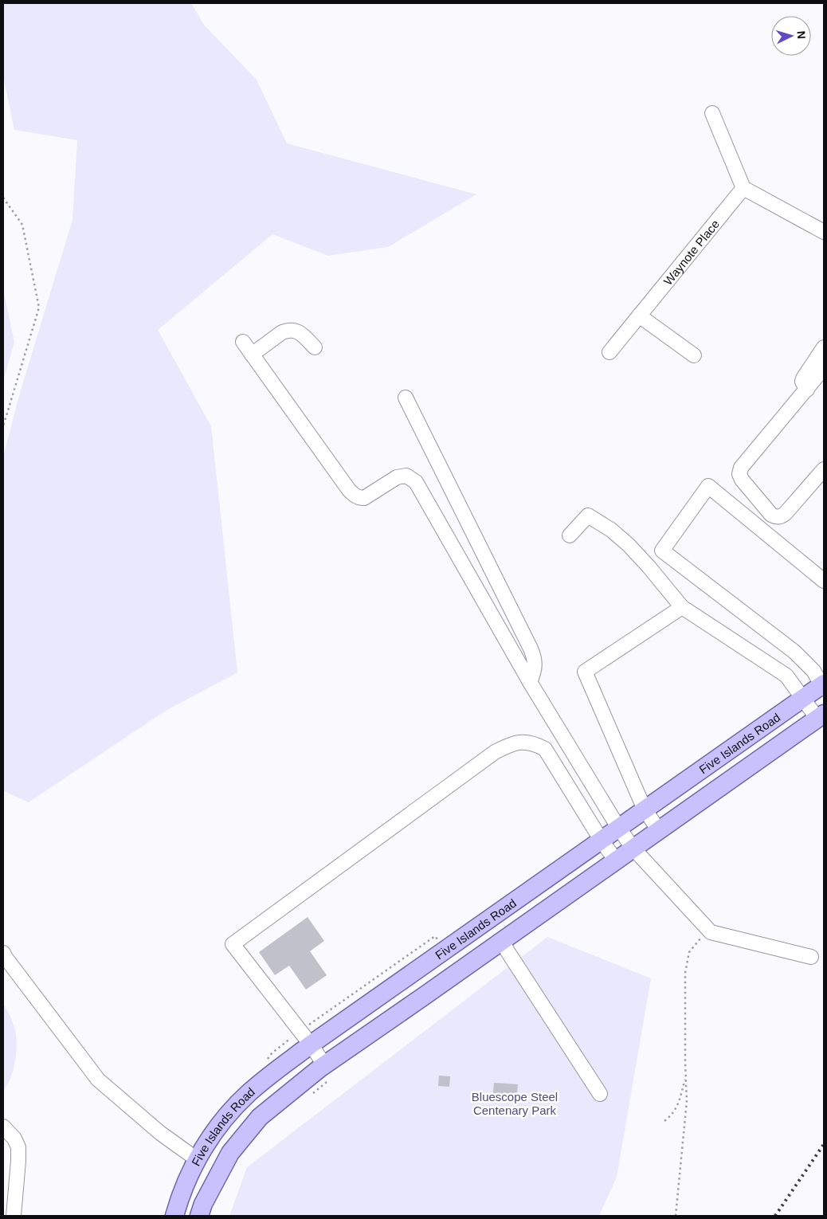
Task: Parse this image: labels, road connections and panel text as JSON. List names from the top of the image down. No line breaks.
{"streets":{"main road":["Five Islands Road"],"street":["Waynote Place"]},"parks":["Bluescope Steel Centenary Park"],"north":"right"}
